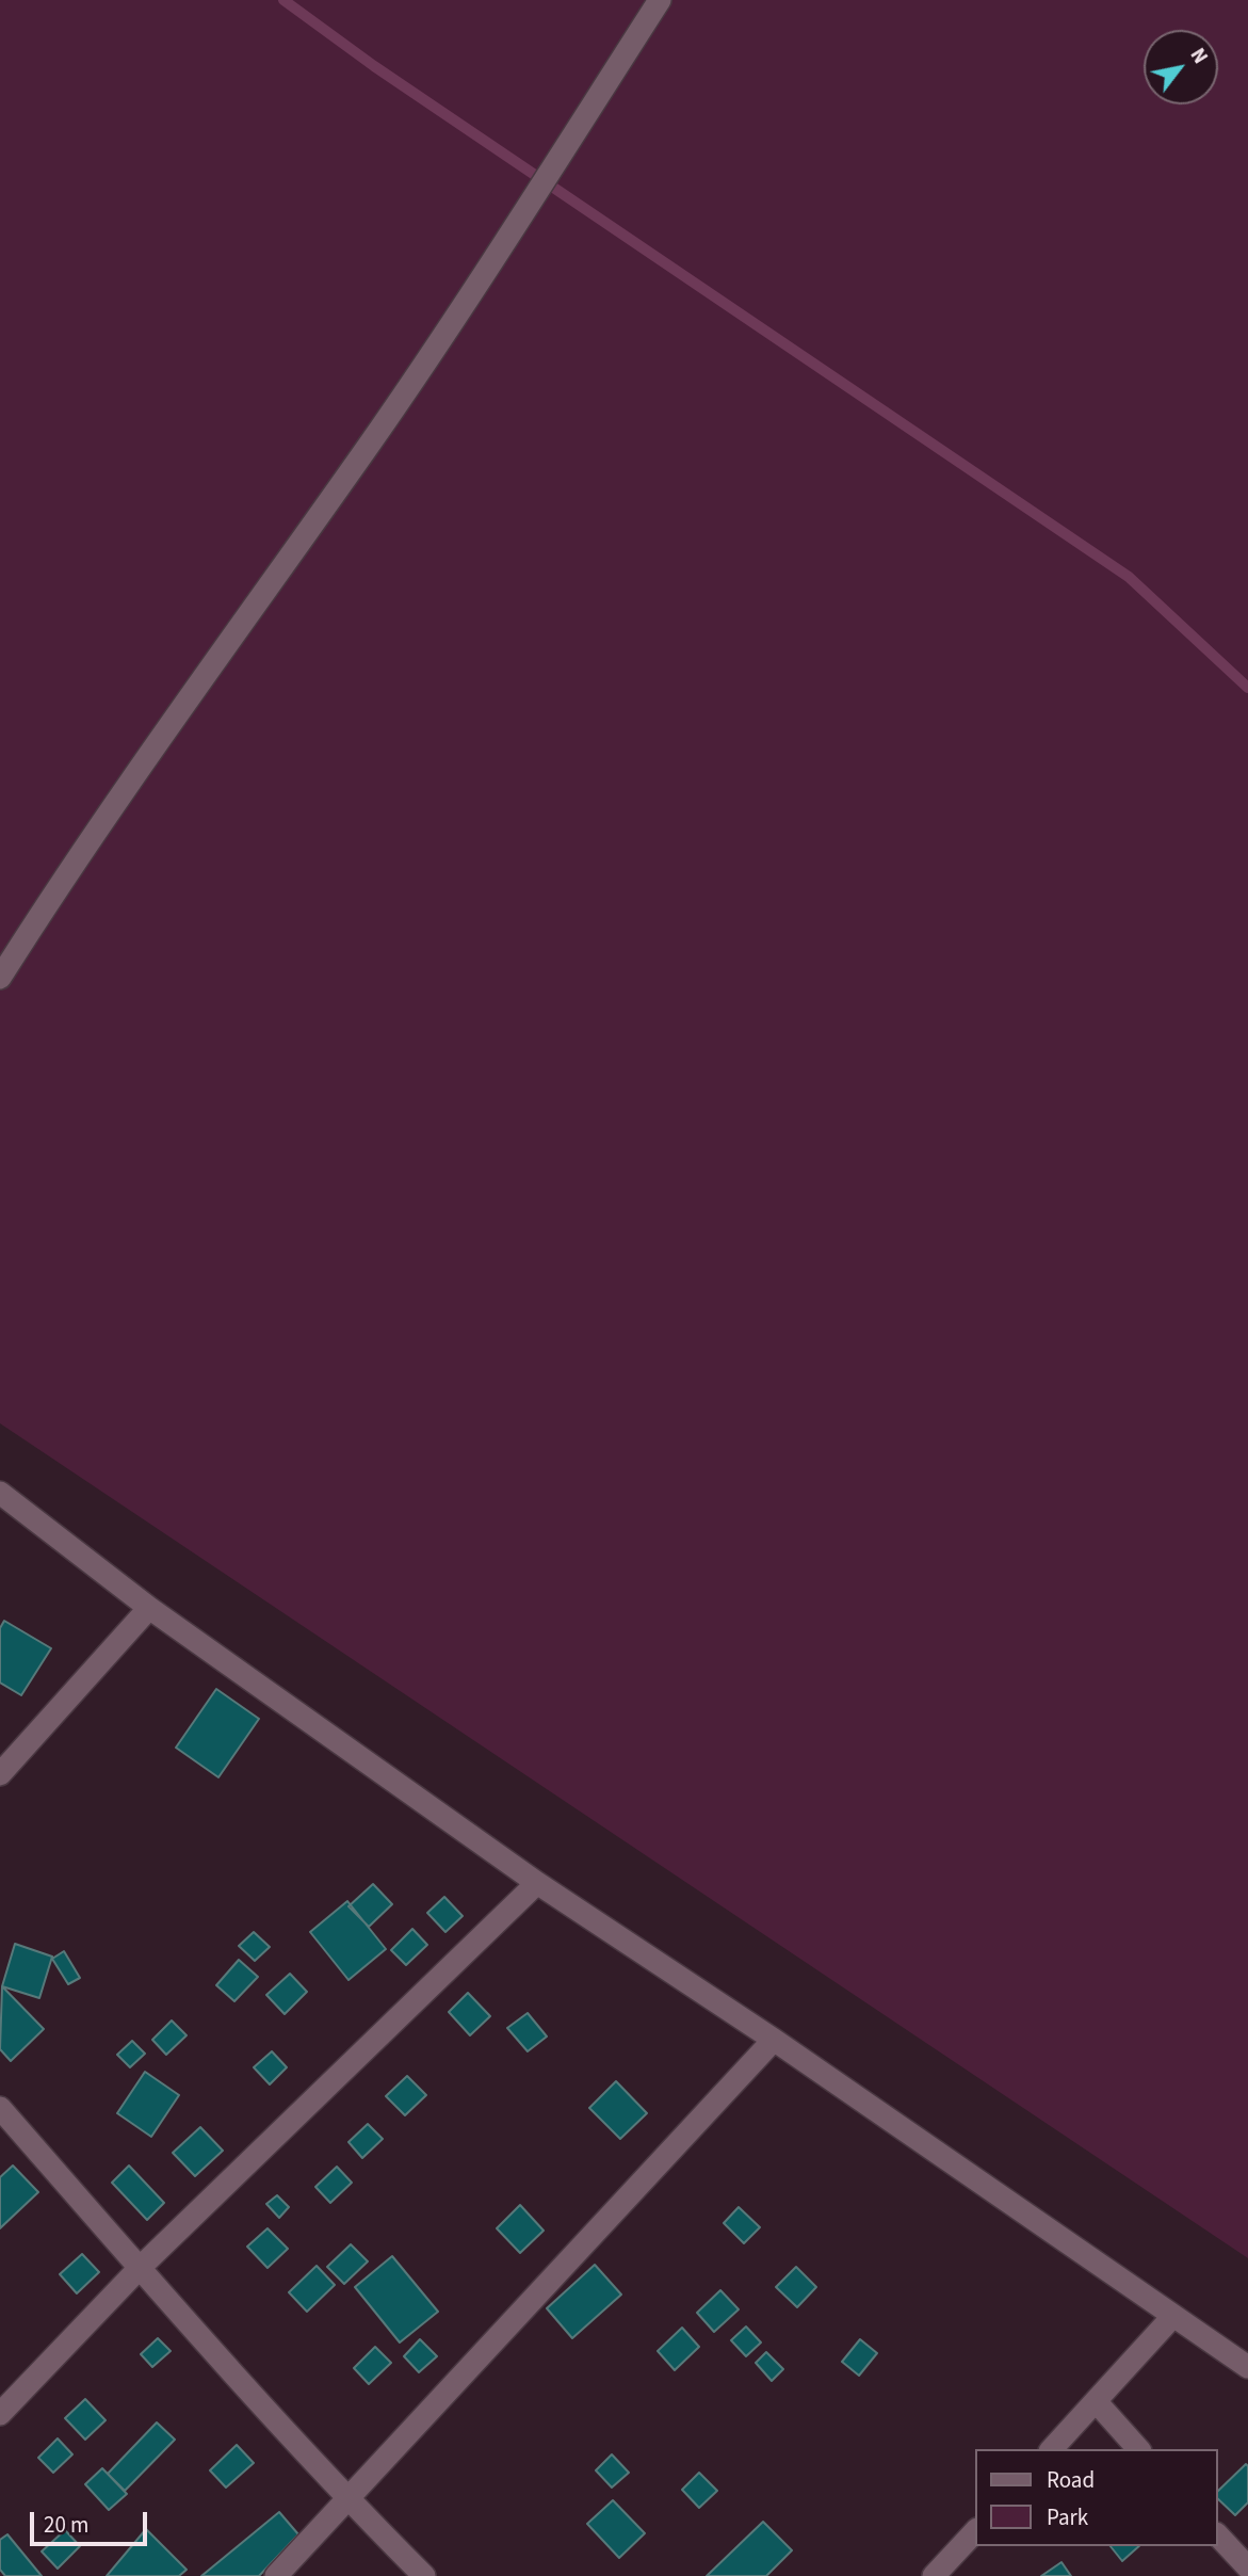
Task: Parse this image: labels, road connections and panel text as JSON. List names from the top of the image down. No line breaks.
{"legend":["Road","Park"],"scale_bar":"20 m","north":"top right"}
